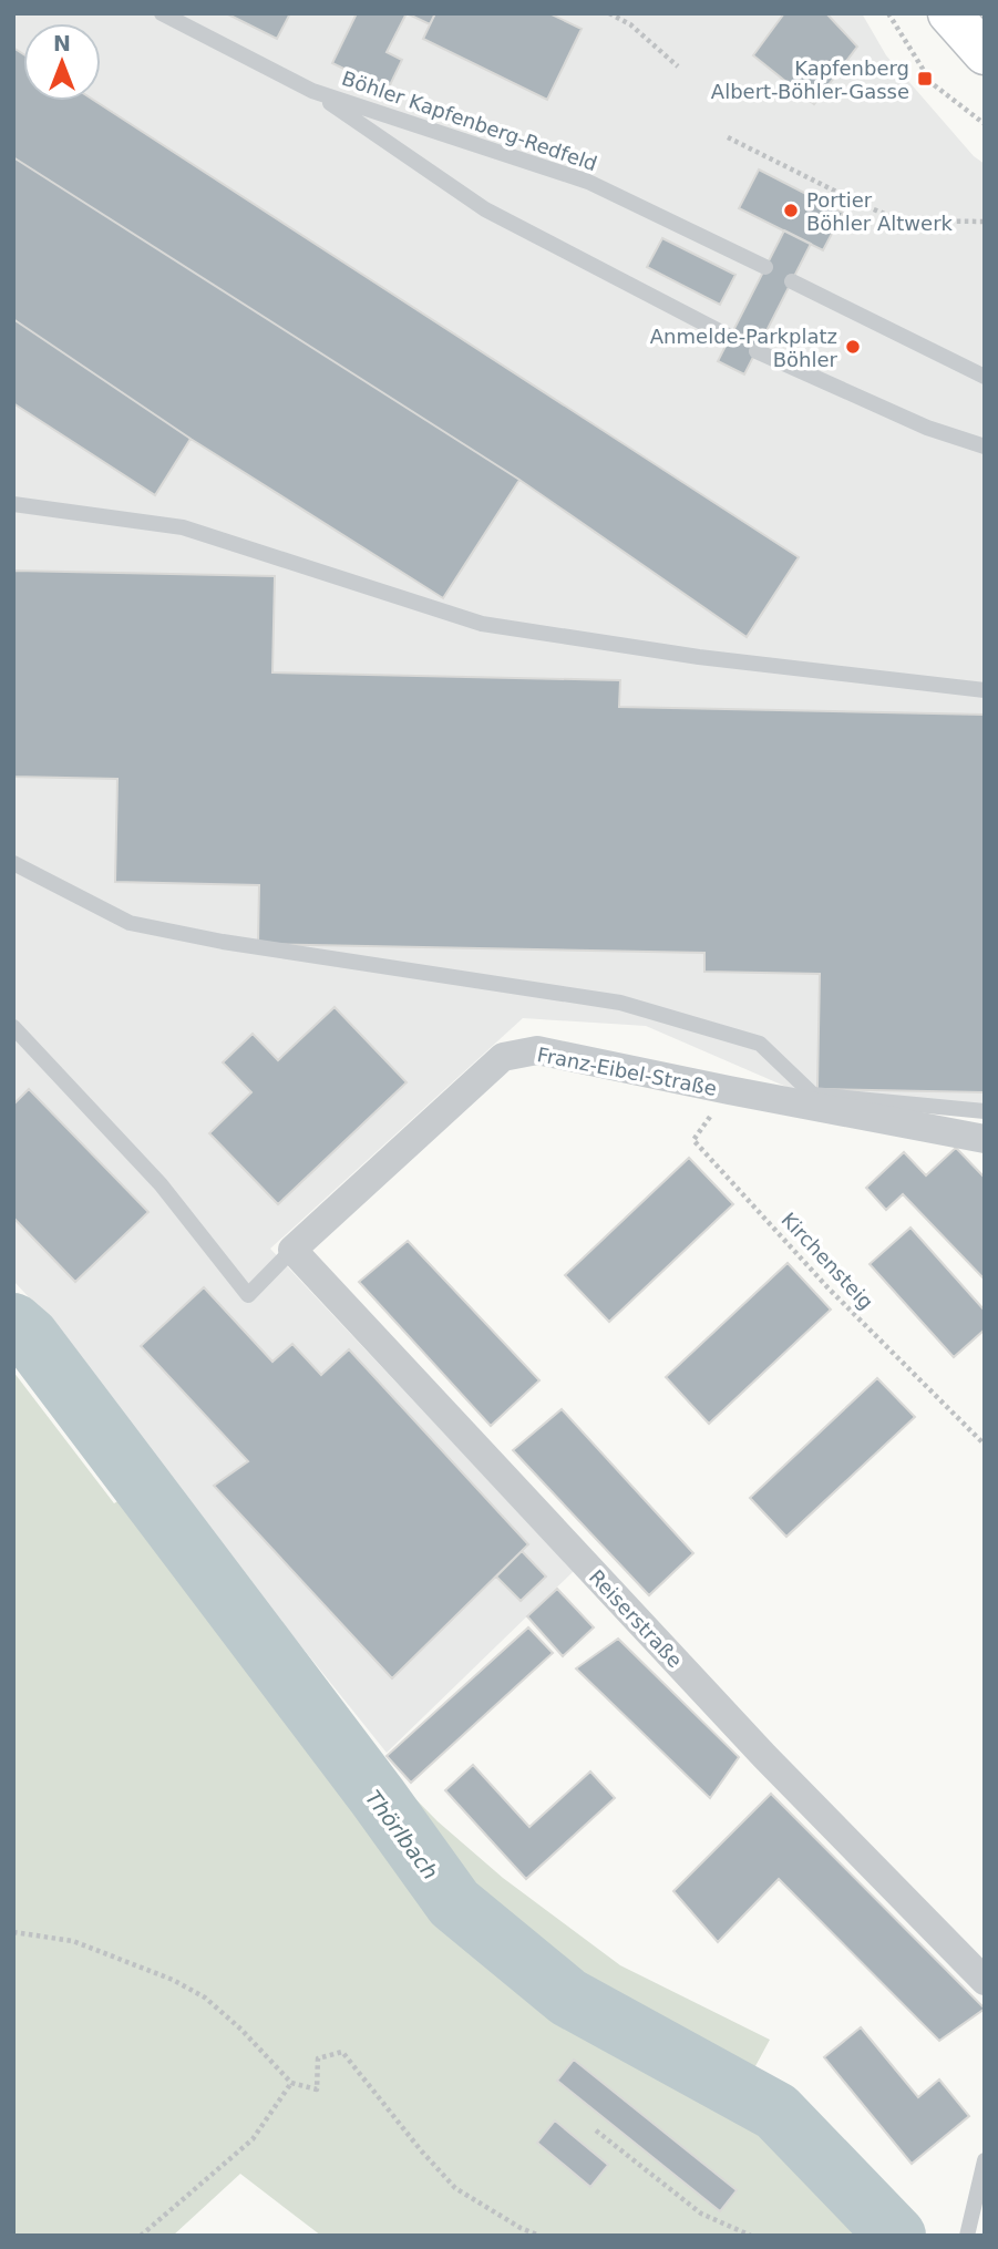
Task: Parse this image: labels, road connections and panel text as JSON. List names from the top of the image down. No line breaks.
{"streets":{"street":["Franz-Eibel-Straße","Reiserstraße"],"lane":["Böhler Kapfenberg-Redfeld"],"path":["Kirchensteig"]},"crossings":[["Franz-Eibel-Straße","Kirchensteig"],["Franz-Eibel-Straße","Reiserstraße"]],"water":["Thörlbach"],"places":{"transit":["Kapfenberg Albert-Böhler-Gasse"],"other":["Portier Böhler Altwerk","Anmelde-Parkplatz Böhler"]},"north":"top"}
